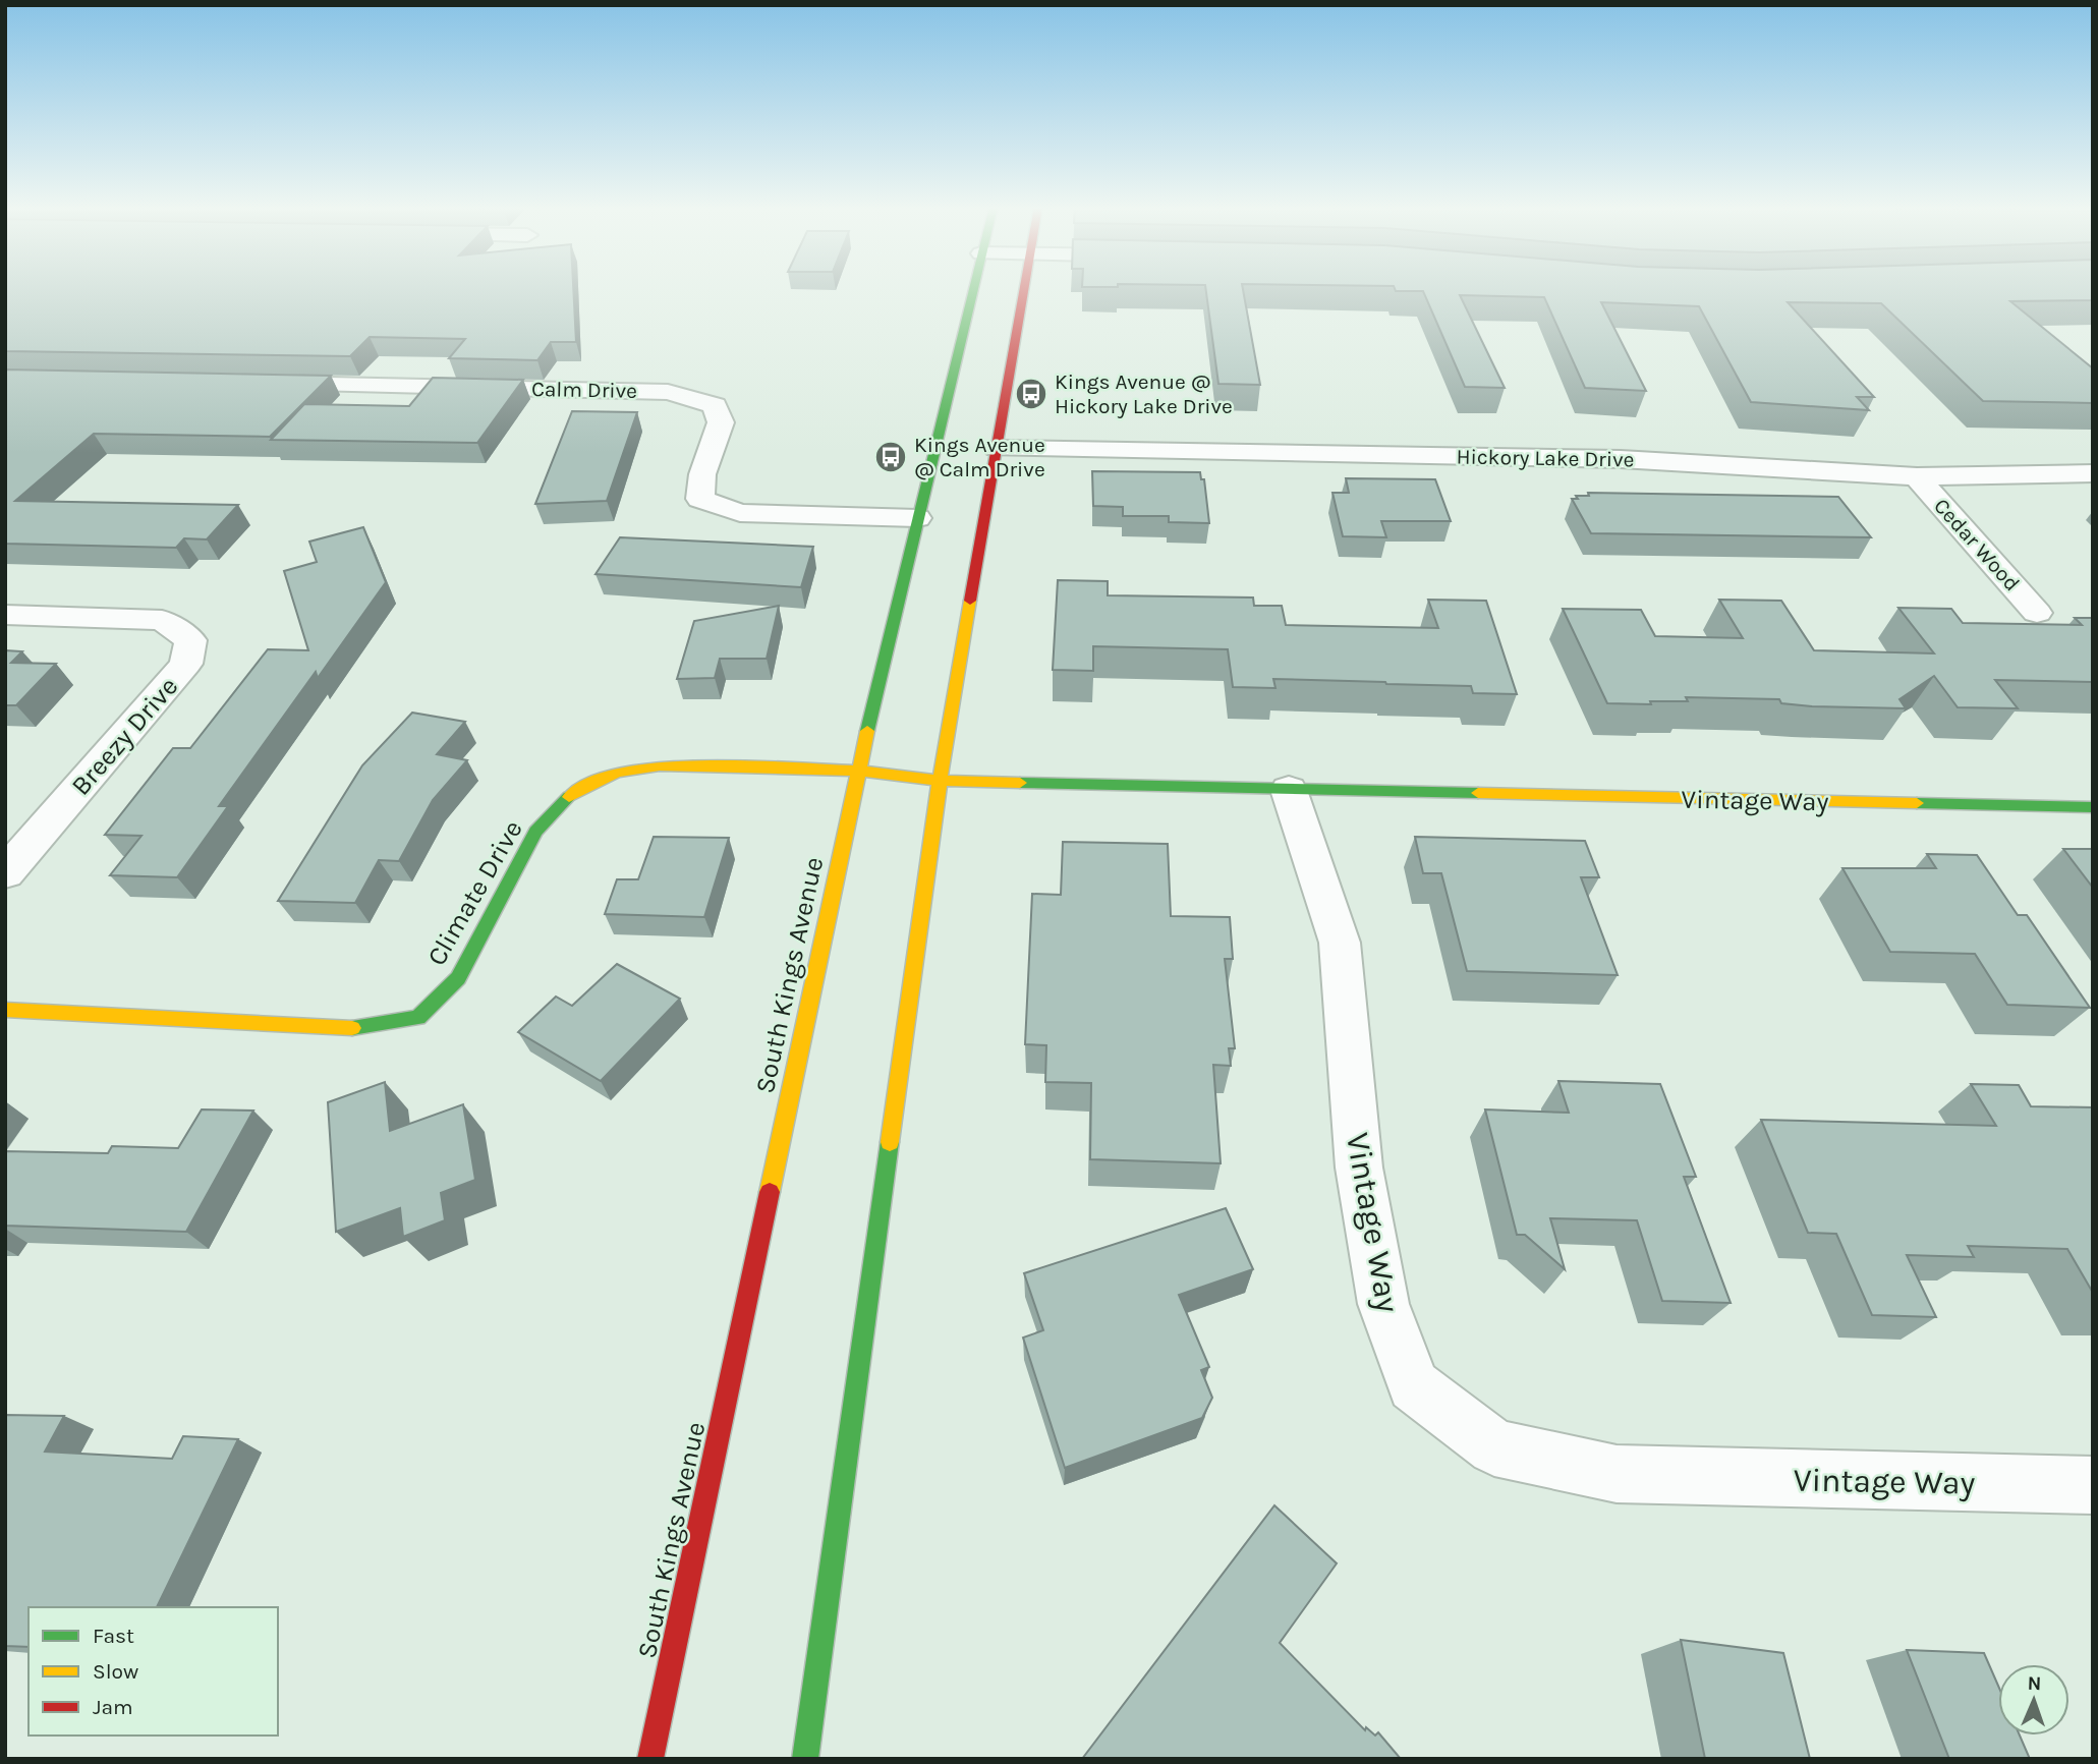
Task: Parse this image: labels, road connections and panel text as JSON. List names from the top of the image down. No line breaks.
{"streets":{"main road":["Vintage Way","Climate Drive","South Kings Avenue"],"street":["Calm Drive","Hickory Lake Drive","Cedar Wood","Breezy Drive"]},"crossings":[["Calm Drive","South Kings Avenue"],["Hickory Lake Drive","Cedar Wood"],["Vintage Way","Climate Drive"],["Climate Drive","South Kings Avenue"]],"places":{"bus stop":["Kings Avenue @ Hickory Lake Drive","Kings Avenue @ Calm Drive"]},"legend":["Fast","Slow","Jam"],"north":"top"}
